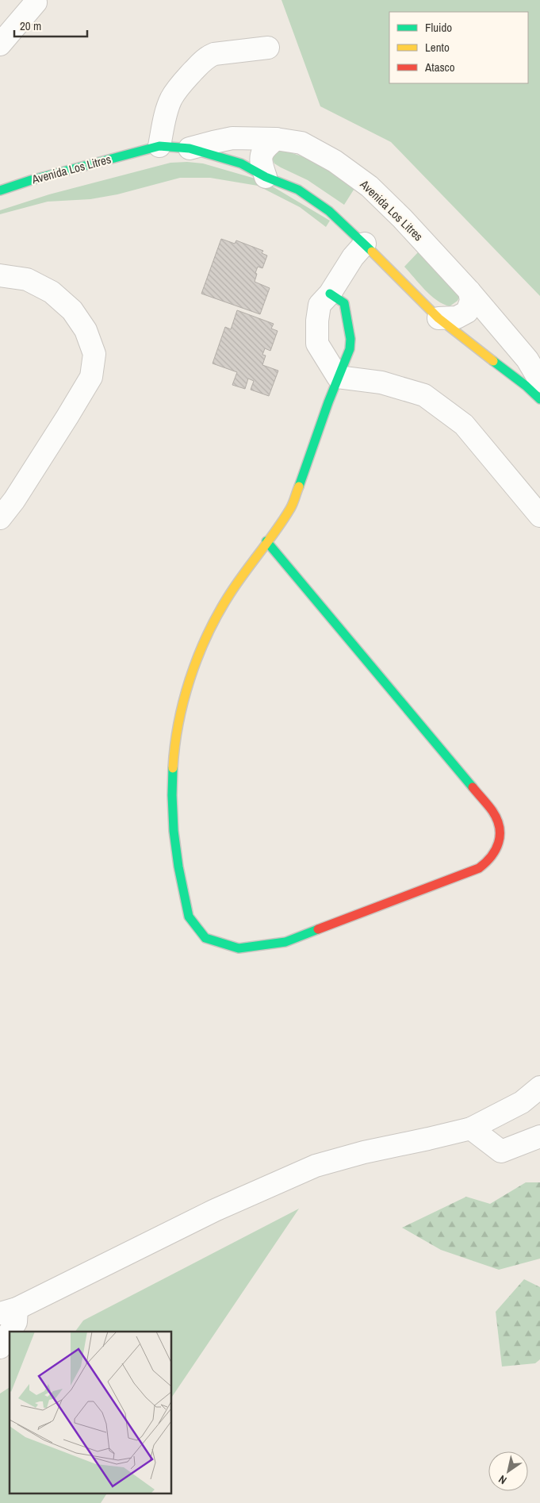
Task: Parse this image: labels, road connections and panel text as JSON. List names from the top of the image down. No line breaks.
{"streets":{"street":["Avenida Los Litres"]},"legend":["Fluido","Lento","Atasco"],"scale_bar":"20 m","north":"bottom left"}
